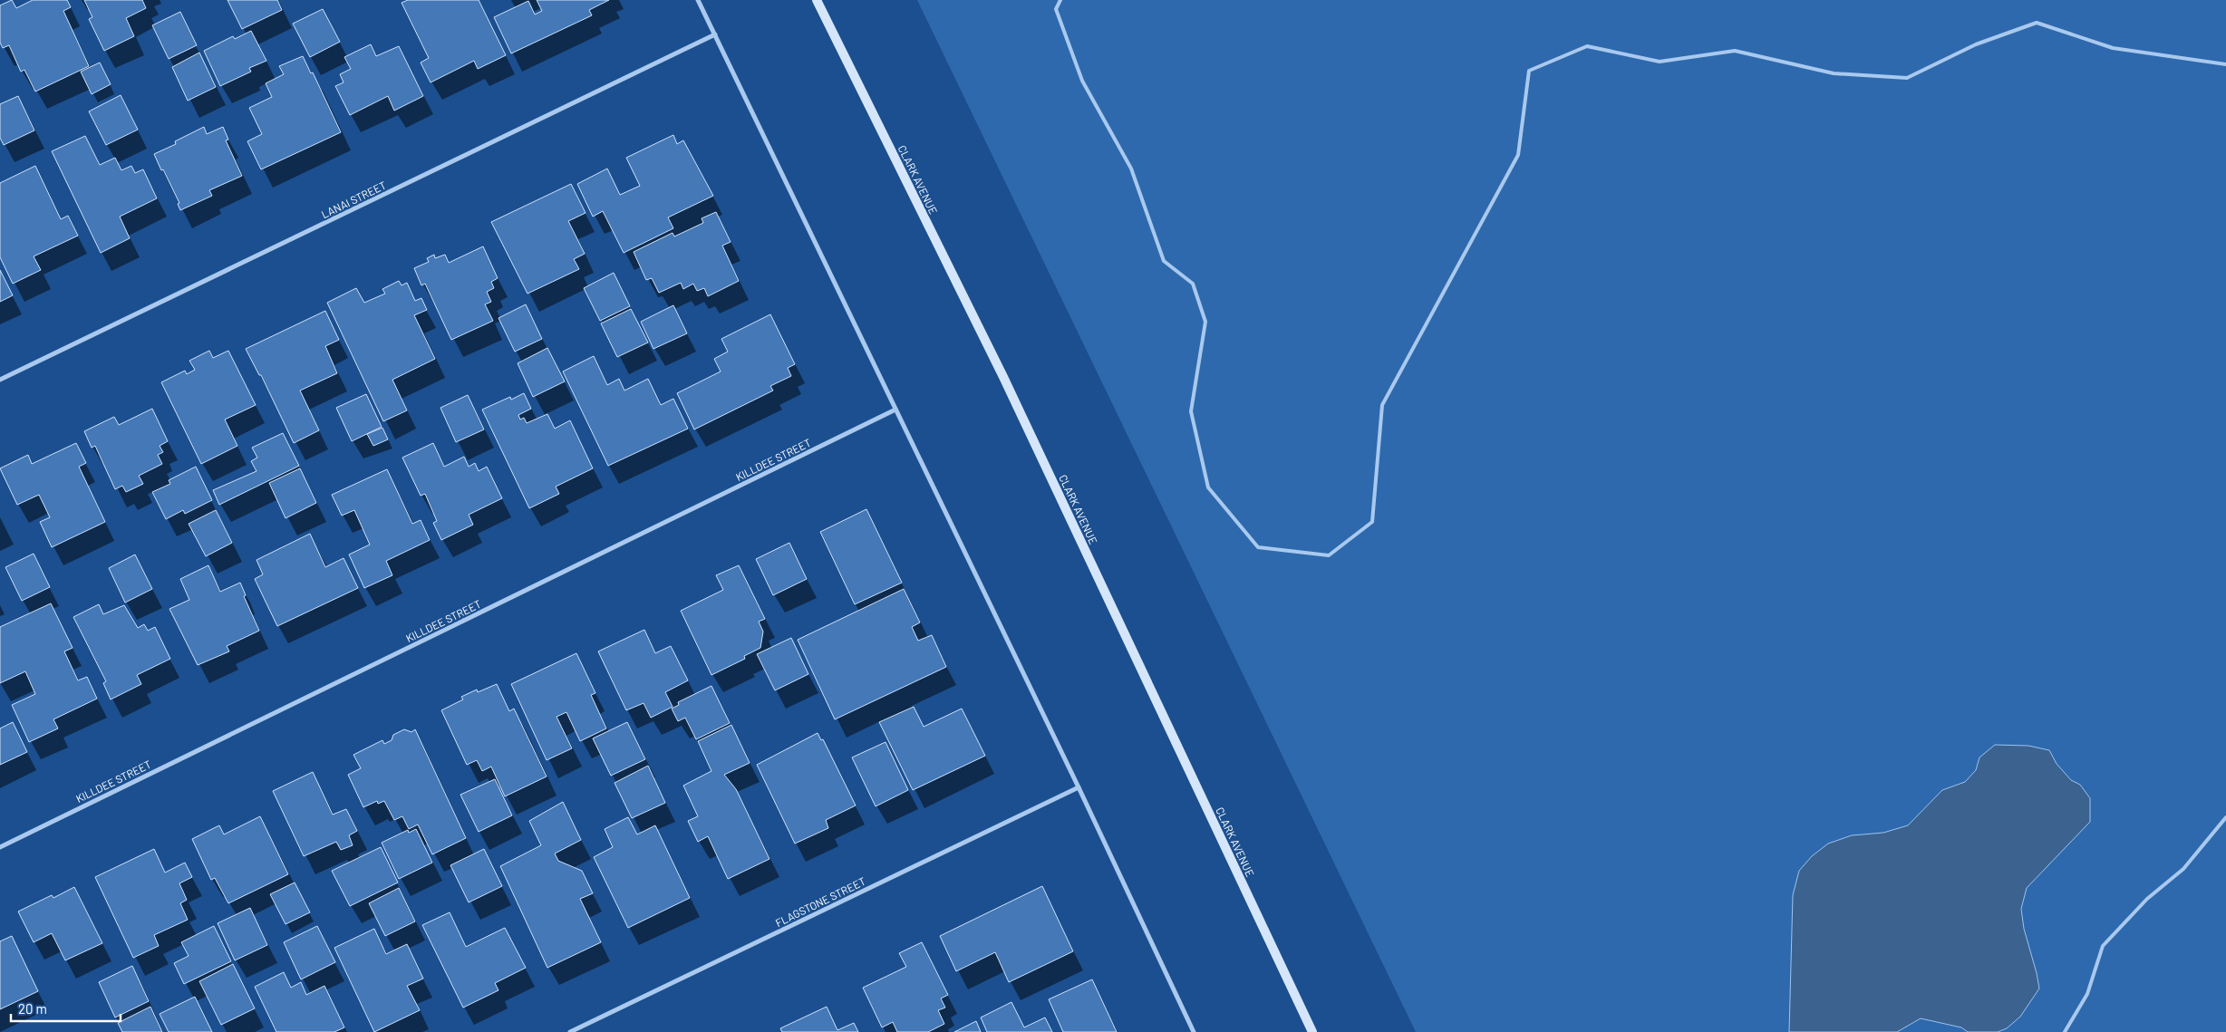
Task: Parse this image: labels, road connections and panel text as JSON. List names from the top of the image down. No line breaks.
{"streets":{"main road":["CLARK AVENUE"],"street":["LANAI STREET","KILLDEE STREET","FLAGSTONE STREET"]},"scale_bar":"20 m"}
